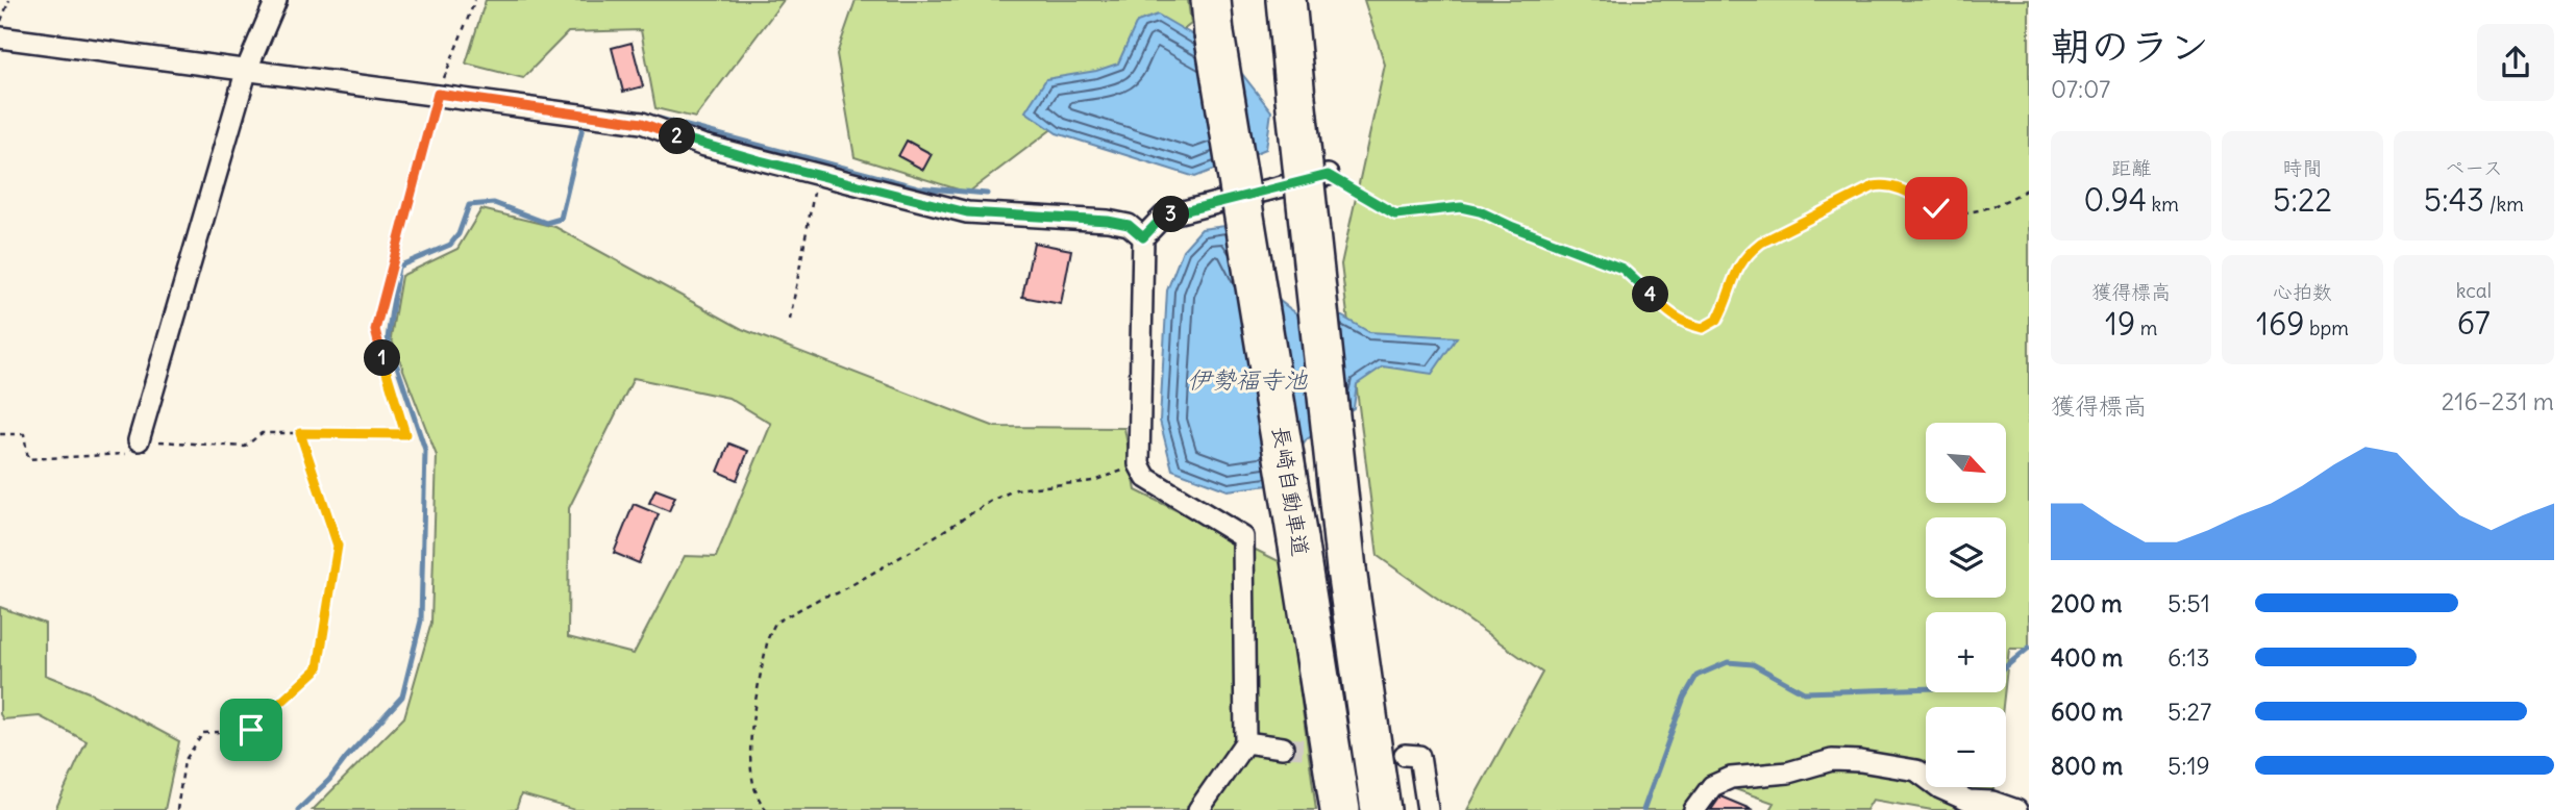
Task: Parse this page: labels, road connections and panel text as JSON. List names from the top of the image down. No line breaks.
{"streets":{"highway":["長崎自動車道"]},"water":["伊勢福寺池"],"north":"bottom right","page":{"heading":["朝のラン","07:07"],"pins":["2","3","4","1"],"stats":[["距離","0.94 km"],["時間","5:22"],["ペース","5:43 /km"],["獲得標高","19 m"],["心拍数","169 bpm"],["kcal","67"]],"chart":["獲得標高","216–231 m"],"map_buttons":["+","−"],"list":[{"name":"200 m","note":"5:51"},{"name":"400 m","note":"6:13"},{"name":"600 m","note":"5:27"},{"name":"800 m","note":"5:19"}]}}
